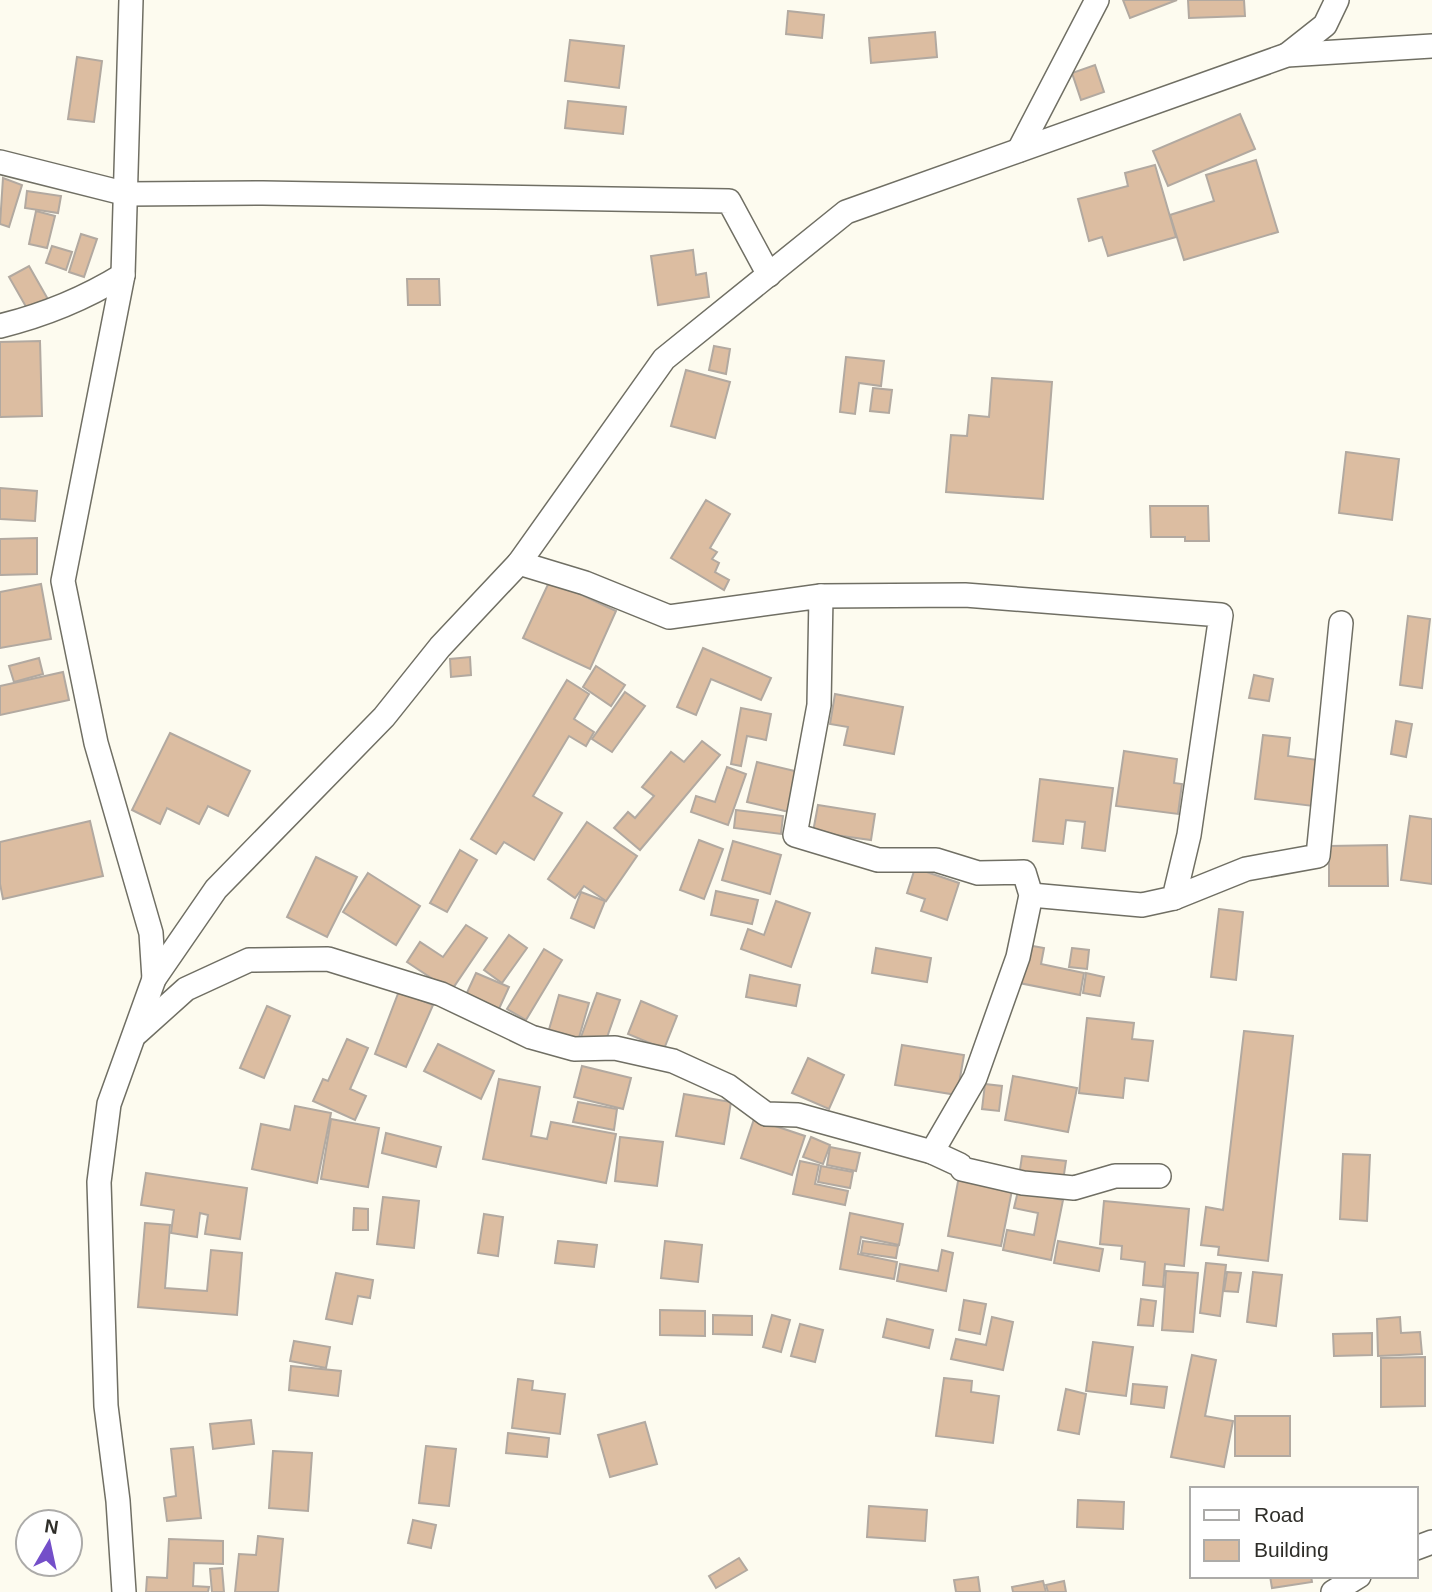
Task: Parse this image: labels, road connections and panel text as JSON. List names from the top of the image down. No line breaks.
{"legend":["Road","Building"],"north":"top"}
